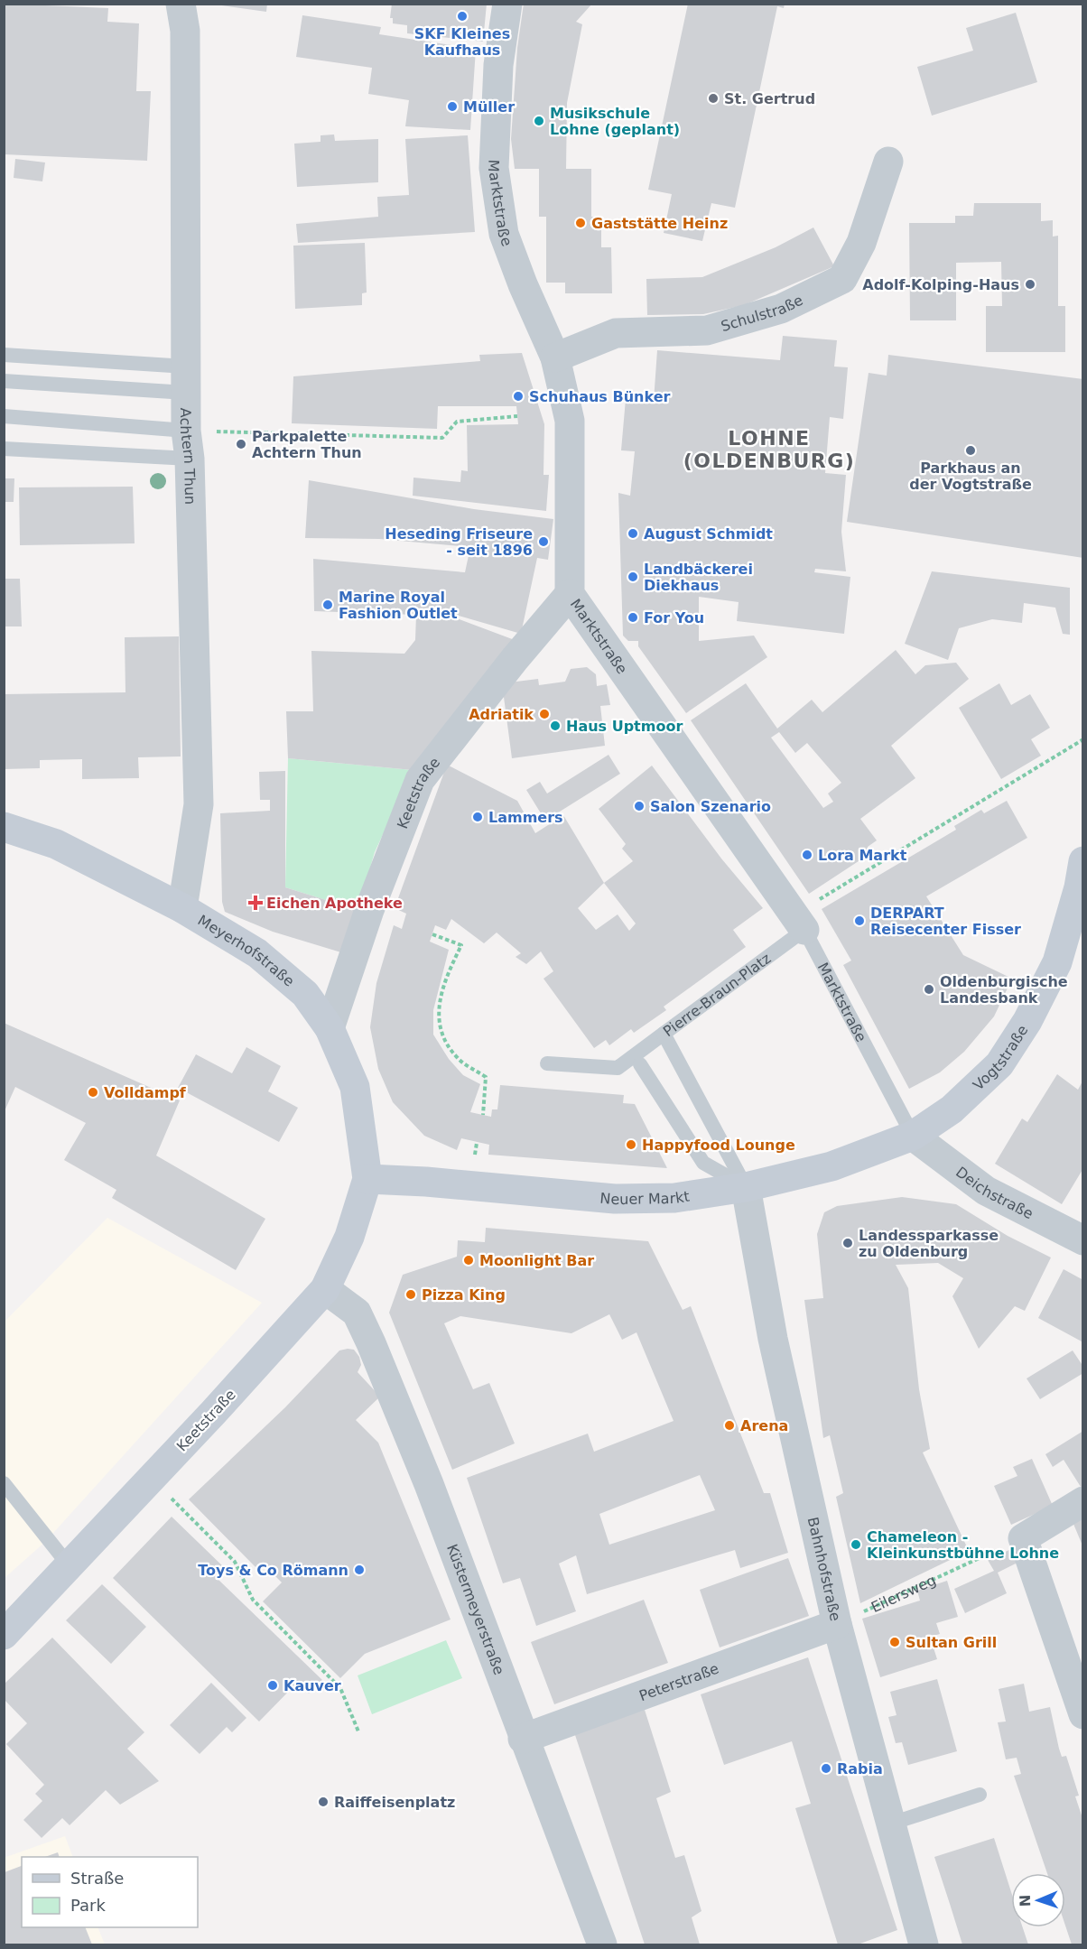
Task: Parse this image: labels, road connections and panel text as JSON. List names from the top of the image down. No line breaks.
{"streets":{"street":["Marktstraße","Schulstraße","Achtern Thun","Keetstraße","Meyerhofstraße","Vogtstraße","Deichstraße","Neuer Markt","Bahnhofstraße","Küstermeyerstraße","Peterstraße"],"lane":["Pierre-Braun-Platz"],"path":["Eilersweg"]},"crossings":[["Marktstraße","Schulstraße"],["Marktstraße","Keetstraße"],["Marktstraße","Pierre-Braun-Platz"],["Marktstraße","Vogtstraße"],["Marktstraße","Deichstraße"],["Marktstraße","Neuer Markt"],["Achtern Thun","Meyerhofstraße"],["Keetstraße","Meyerhofstraße"],["Keetstraße","Neuer Markt"],["Keetstraße","Küstermeyerstraße"],["Meyerhofstraße","Neuer Markt"],["Pierre-Braun-Platz","Neuer Markt"],["Pierre-Braun-Platz","Bahnhofstraße"],["Vogtstraße","Deichstraße"],["Vogtstraße","Neuer Markt"],["Deichstraße","Neuer Markt"],["Neuer Markt","Bahnhofstraße"],["Bahnhofstraße","Eilersweg"],["Bahnhofstraße","Peterstraße"],["Eilersweg","Peterstraße"],["Küstermeyerstraße","Peterstraße"]],"districts":["LOHNE (OLDENBURG)"],"places":{"other":["SKF Kleines Kaufhaus","St. Gertrud","Müller","Musikschule Lohne (geplant)","Gaststätte Heinz","Adolf-Kolping-Haus","Schuhaus Bünker","Parkpalette Achtern Thun","Parkhaus an der Vogtstraße","August Schmidt","Heseding Friseure - seit 1896","Landbäckerei Diekhaus","Marine Royal Fashion Outlet","For You","Adriatik","Haus Uptmoor","Salon Szenario","Lammers","Lora Markt","DERPART Reisecenter Fisser","Oldenburgische Landesbank","Volldampf","Happyfood Lounge","Landessparkasse zu Oldenburg","Moonlight Bar","Pizza King","Arena","Chameleon - Kleinkunstbühne Lohne","Toys & Co Römann","Sultan Grill","Kauver","Rabia","Raiffeisenplatz"],"health":["Eichen Apotheke"]},"legend":["Straße","Park"],"north":"left"}
